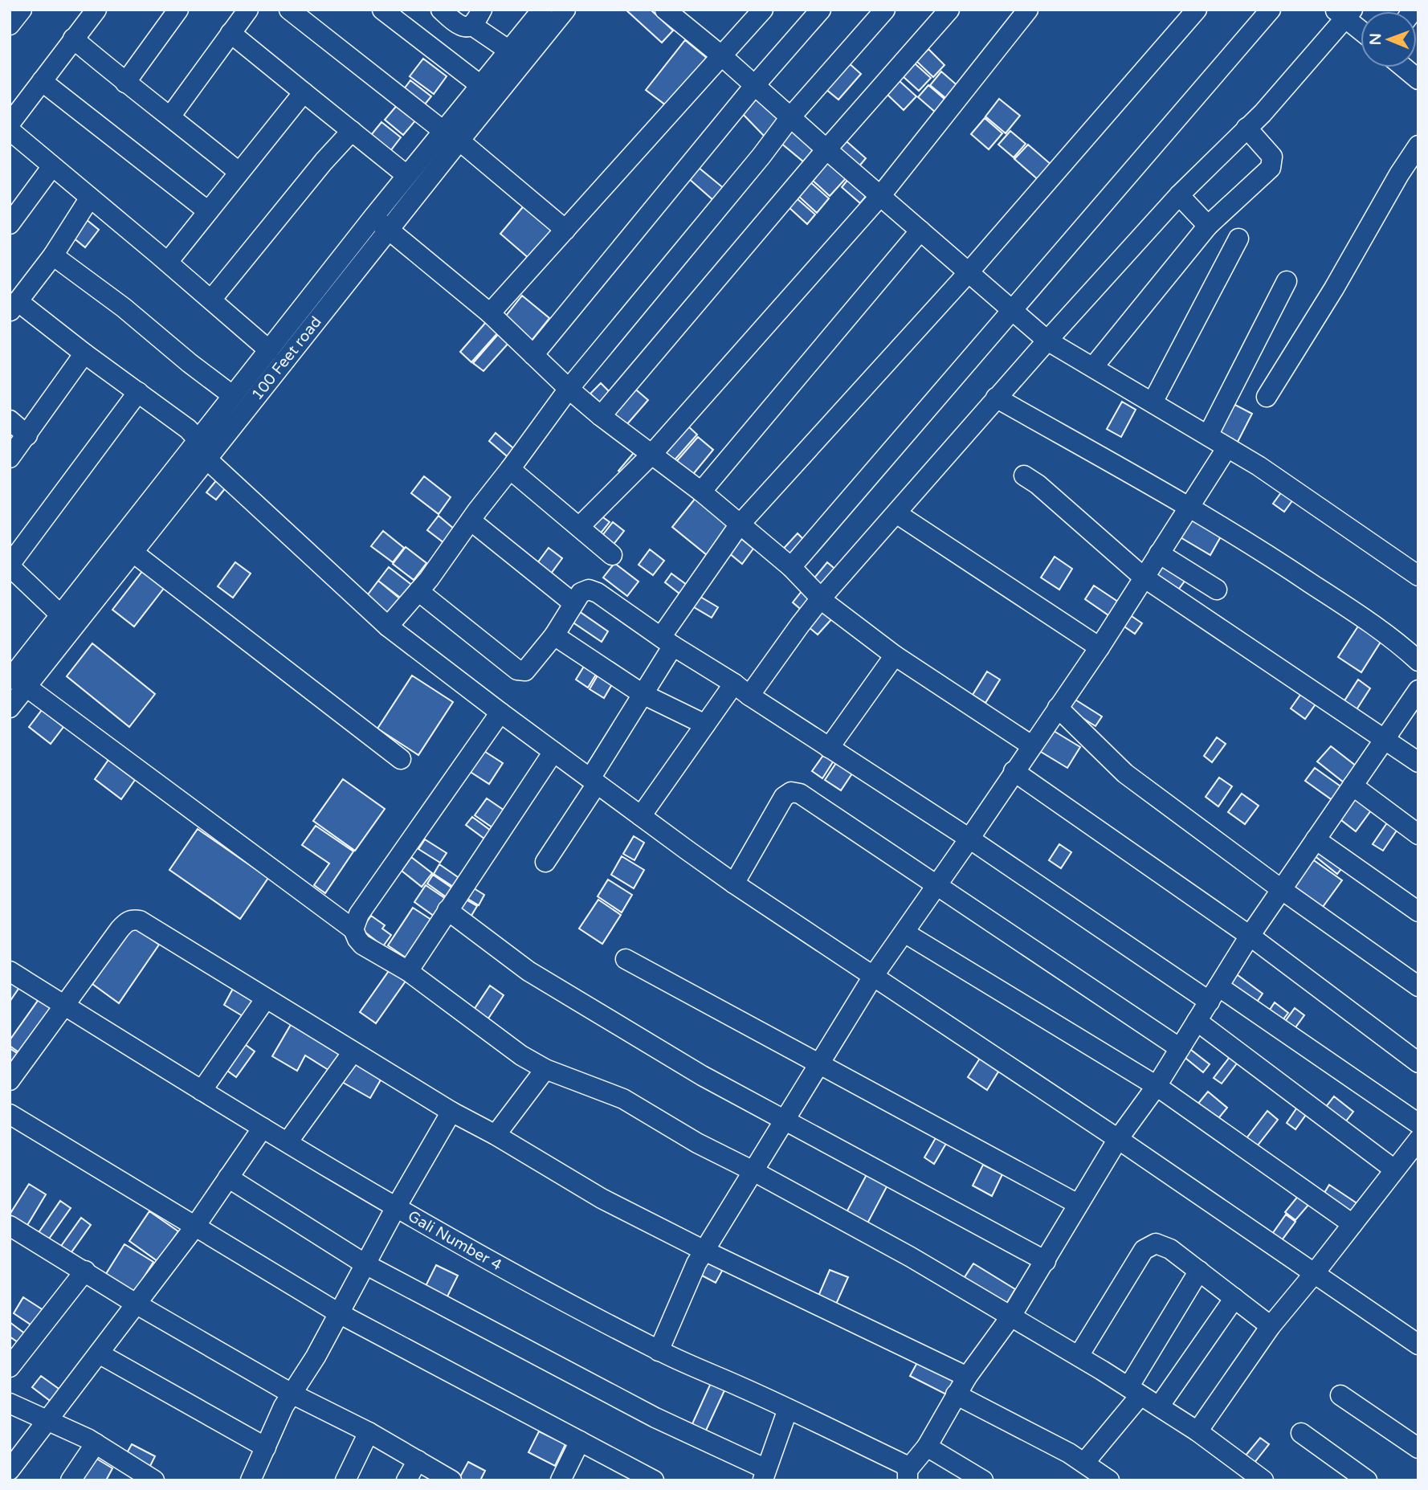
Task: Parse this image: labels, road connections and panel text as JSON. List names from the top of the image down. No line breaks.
{"streets":{"street":["100 Feet road","Gali Number 4"]},"north":"left"}
